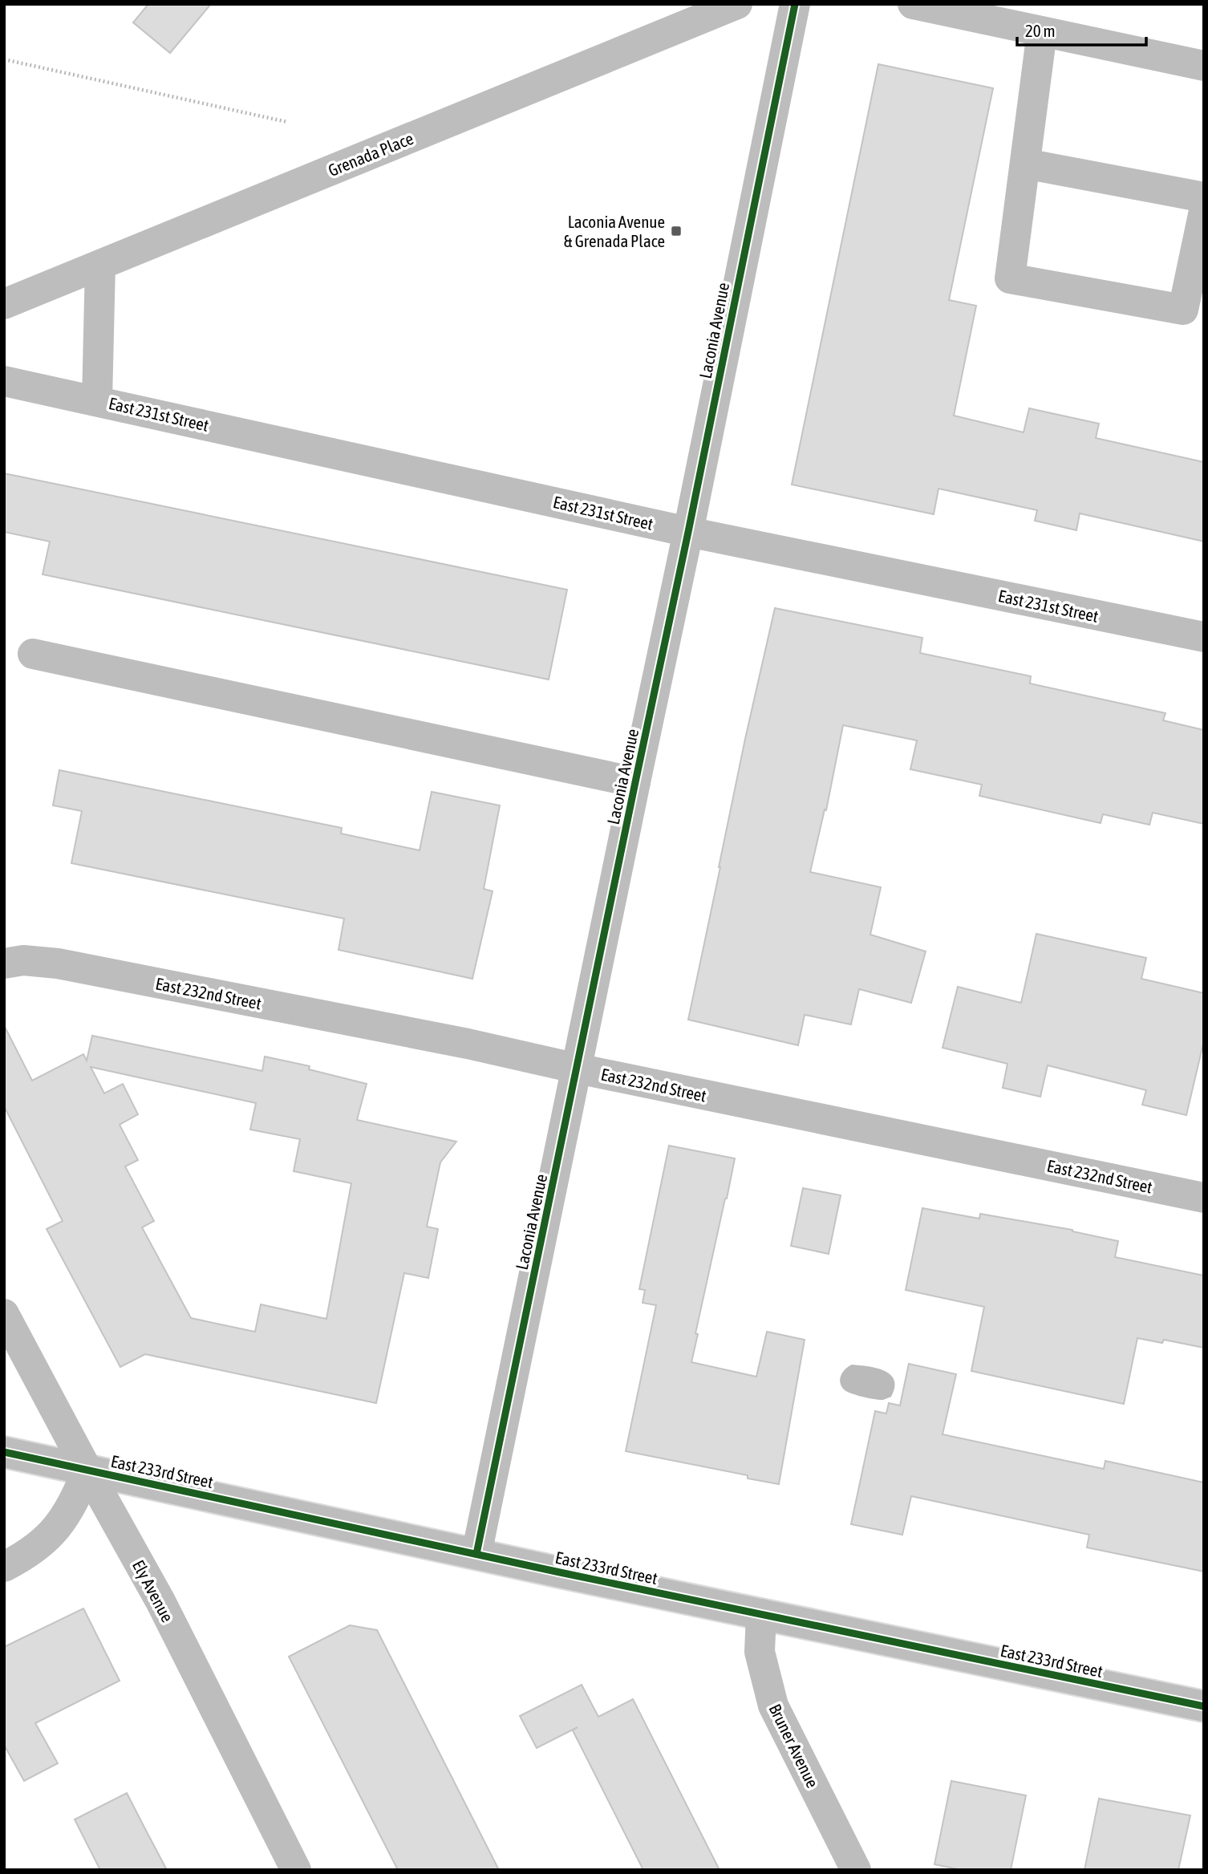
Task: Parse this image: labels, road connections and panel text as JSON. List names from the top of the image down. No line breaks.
{"streets":{"street":["Grenada Place","Laconia Avenue","East 231st Street","East 232nd Street","East 233rd Street","Ely Avenue","Bruner Avenue"]},"crossings":[["Laconia Avenue","East 231st Street"],["Laconia Avenue","East 232nd Street"],["Laconia Avenue","East 233rd Street"],["East 233rd Street","Ely Avenue"],["East 233rd Street","Bruner Avenue"]],"places":{"transit":["Laconia Avenue & Grenada Place"]},"scale_bar":"20 m"}
